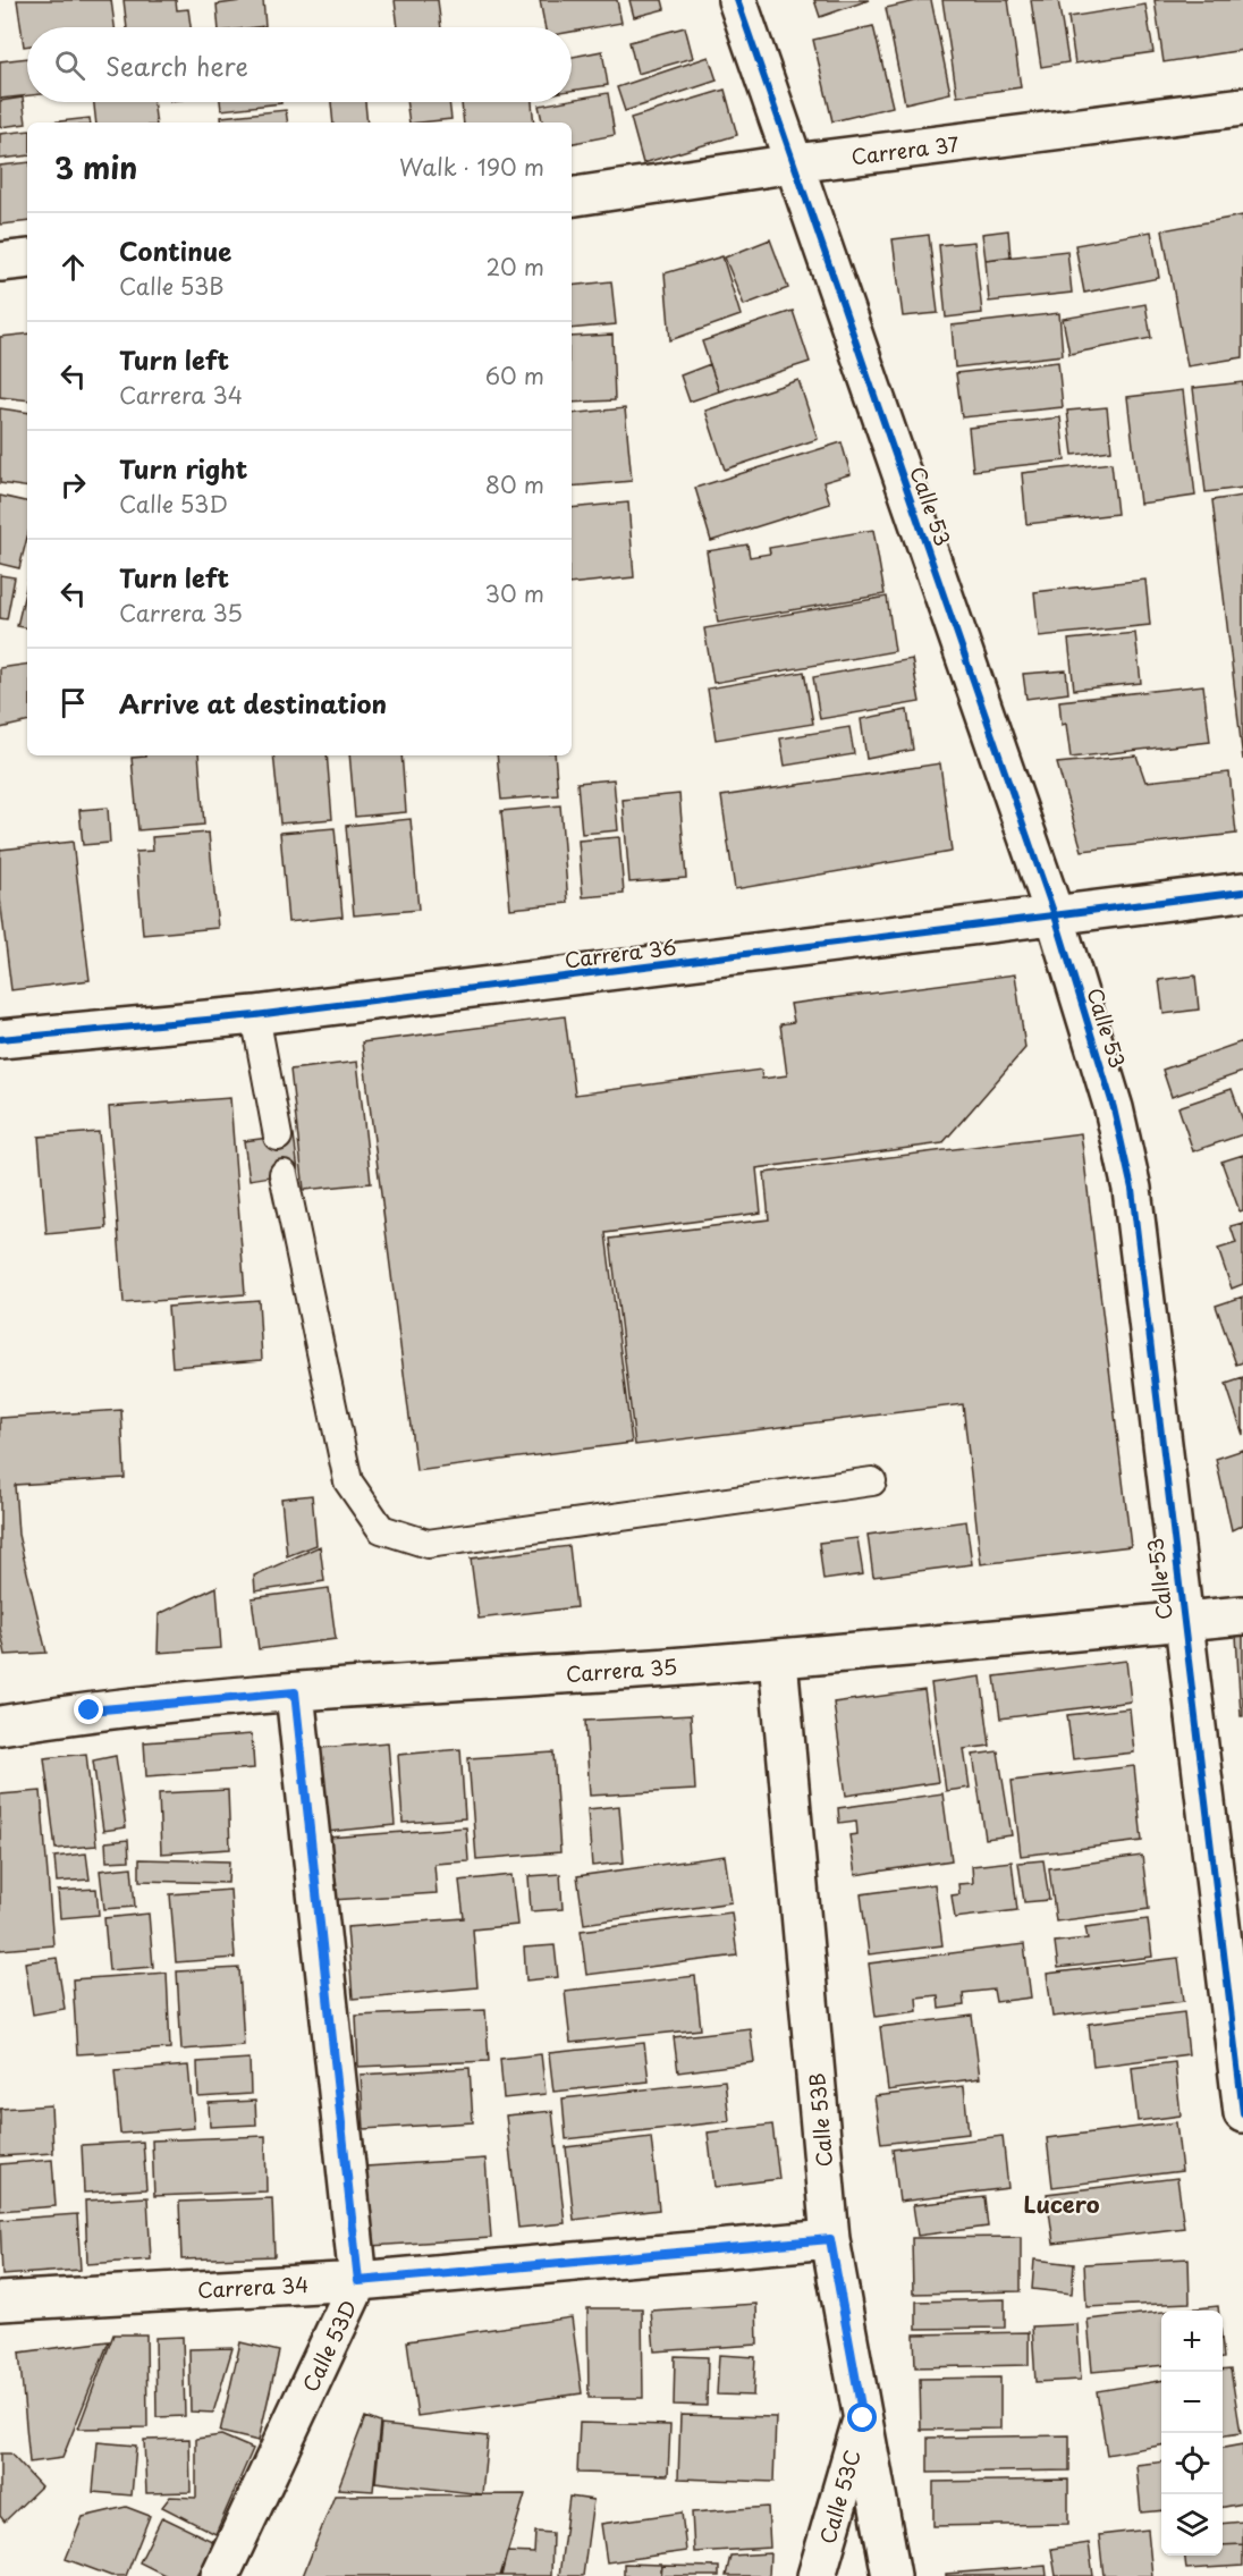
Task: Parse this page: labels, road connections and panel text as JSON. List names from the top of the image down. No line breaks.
{"streets":{"street":["Carrera 37","Calle 53","Carrera 36","Carrera 35","Calle 53B","Carrera 34","Calle 53D","Calle 53C"]},"crossings":[["Carrera 37","Calle 53"],["Calle 53","Carrera 36"],["Calle 53","Carrera 35"],["Carrera 35","Calle 53B"],["Carrera 35","Calle 53D"],["Calle 53B","Carrera 34"],["Calle 53B","Calle 53C"],["Carrera 34","Calle 53D"]],"districts":["Lucero"],"page":{"search":"Search here","heading":["3 min","Walk · 190 m"],"list":[["Continue","Calle 53B","20 m"],["Turn left","Carrera 34","60 m"],["Turn right","Calle 53D","80 m"],["Turn left","Carrera 35","30 m"],"Arrive at destination"],"map_buttons":["+","−"]}}
